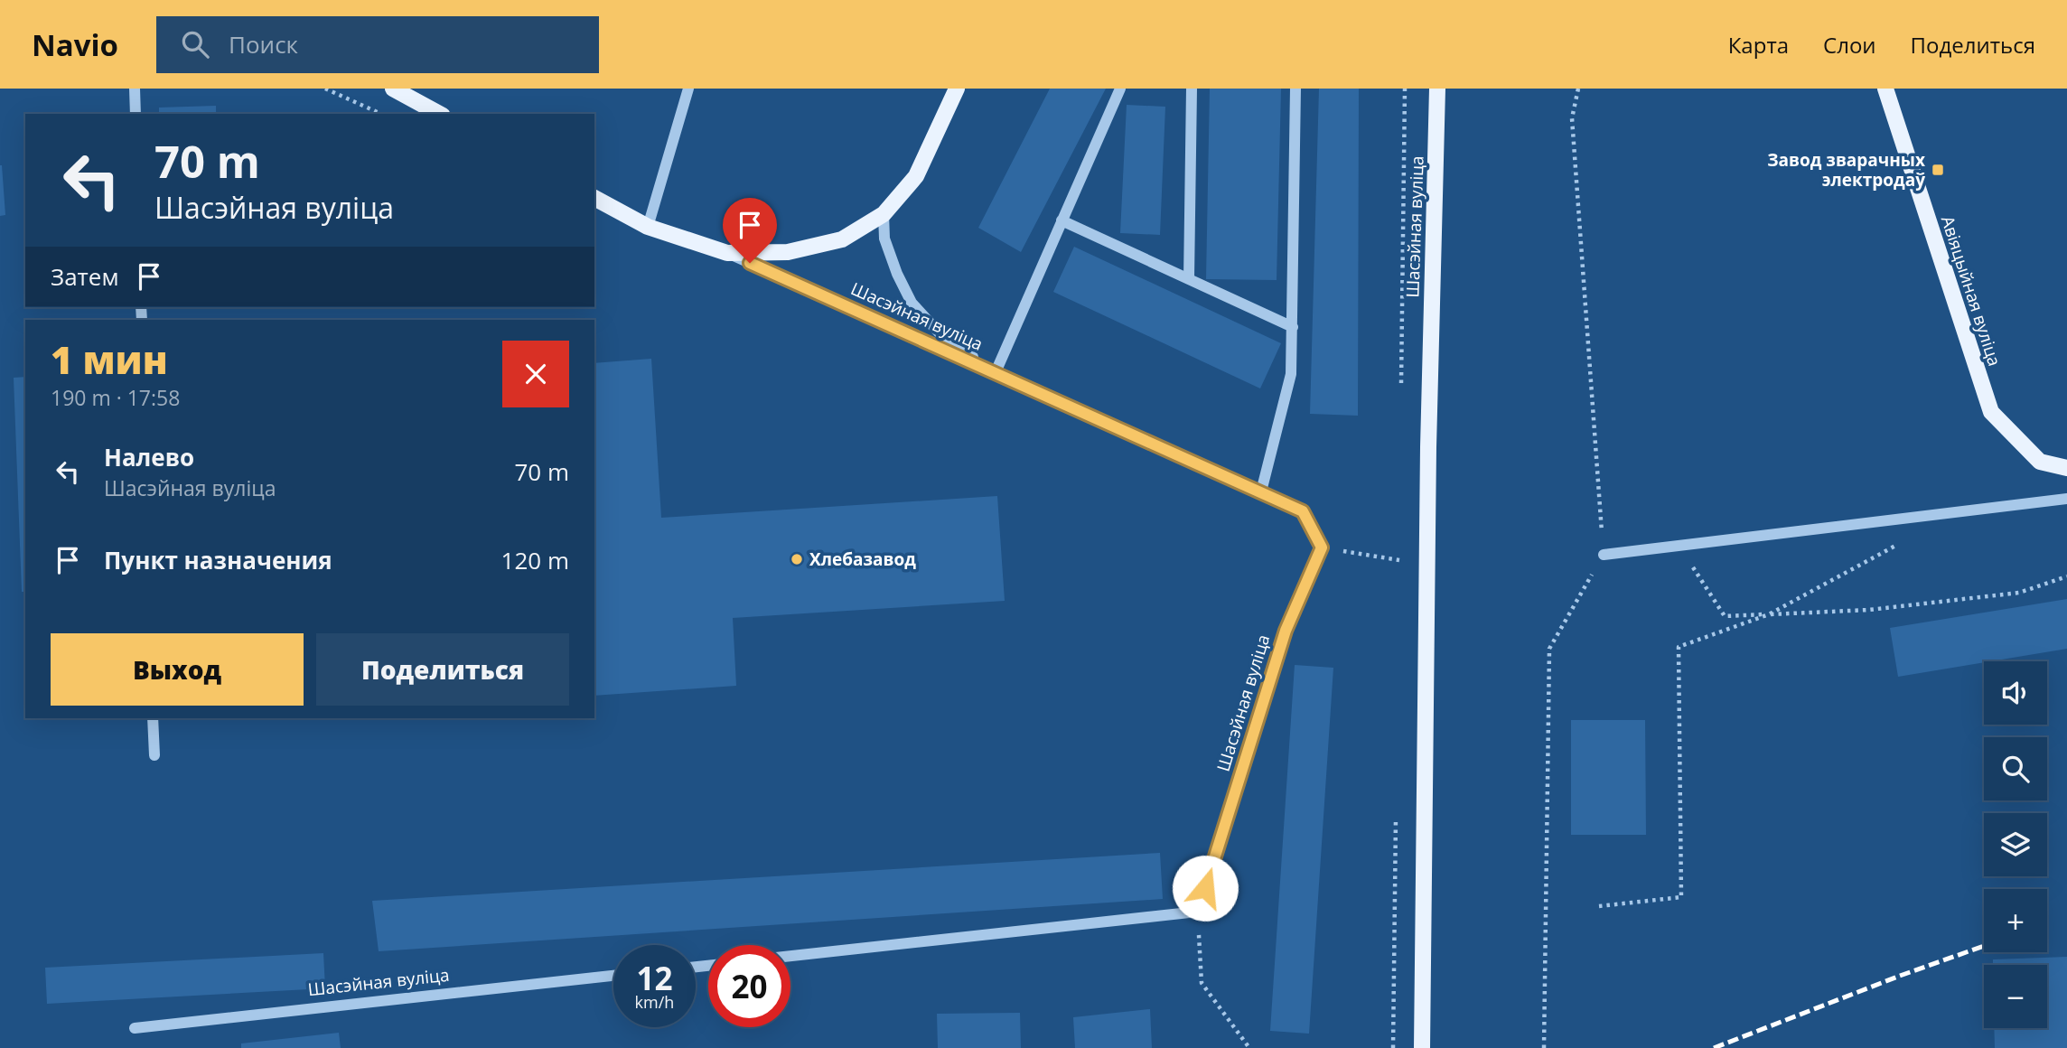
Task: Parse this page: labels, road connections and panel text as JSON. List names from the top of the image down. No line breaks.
{"streets":{"main road":["Шасэйная вуліца","Авіяцыйная вуліца"]},"places":{"transit":["Завод зварачных электродаў"],"other":["Хлебазавод"]},"page":{"header":"Navio","search":"Поиск","nav":["Карта","Слои","Поделиться"],"turn":["70 m","Шасэйная вуліца"],"then":"Затем","heading":["1 мин","190 m · 17:58"],"list":[{"name":"Налево","note":"Шасэйная вуліца","value":"70 m"},{"name":"Пункт назначения","value":"120 m"}],"buttons":["Выход","Поделиться"],"map_buttons":["+","−"],"speed":"12 km/h","limit":"20"}}
